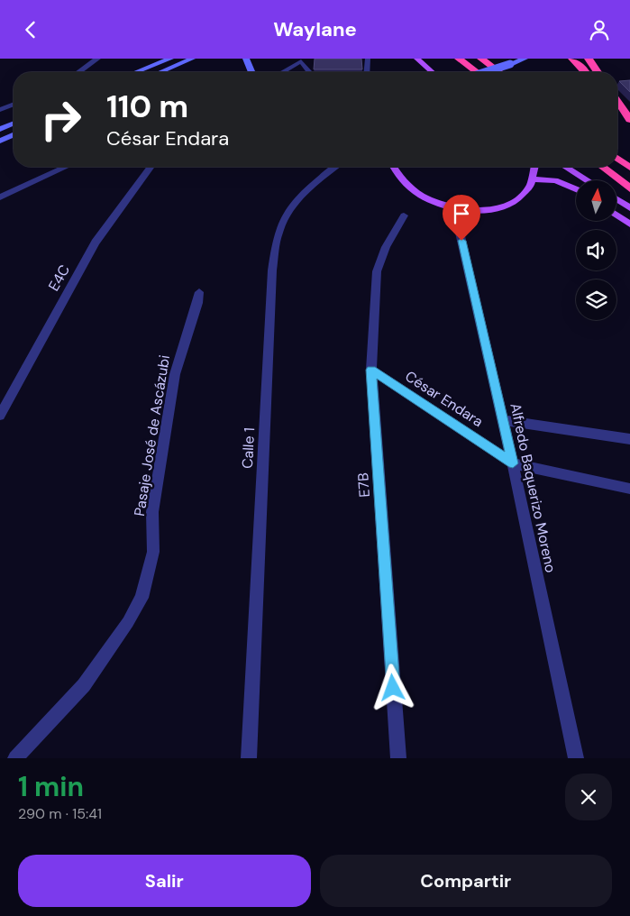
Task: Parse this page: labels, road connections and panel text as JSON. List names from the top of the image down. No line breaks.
{"streets":{"street":["E4C","César Endara","Pasaje José de Ascázubi","Calle 1","E7B","Alfredo Baquerizo Moreno"]},"crossings":[["César Endara","E7B"],["César Endara","Alfredo Baquerizo Moreno"]],"north":"top","page":{"header":"Waylane","turn":["110 m","César Endara"],"heading":["1 min","290 m · 15:41"],"buttons":["Salir","Compartir"]}}
